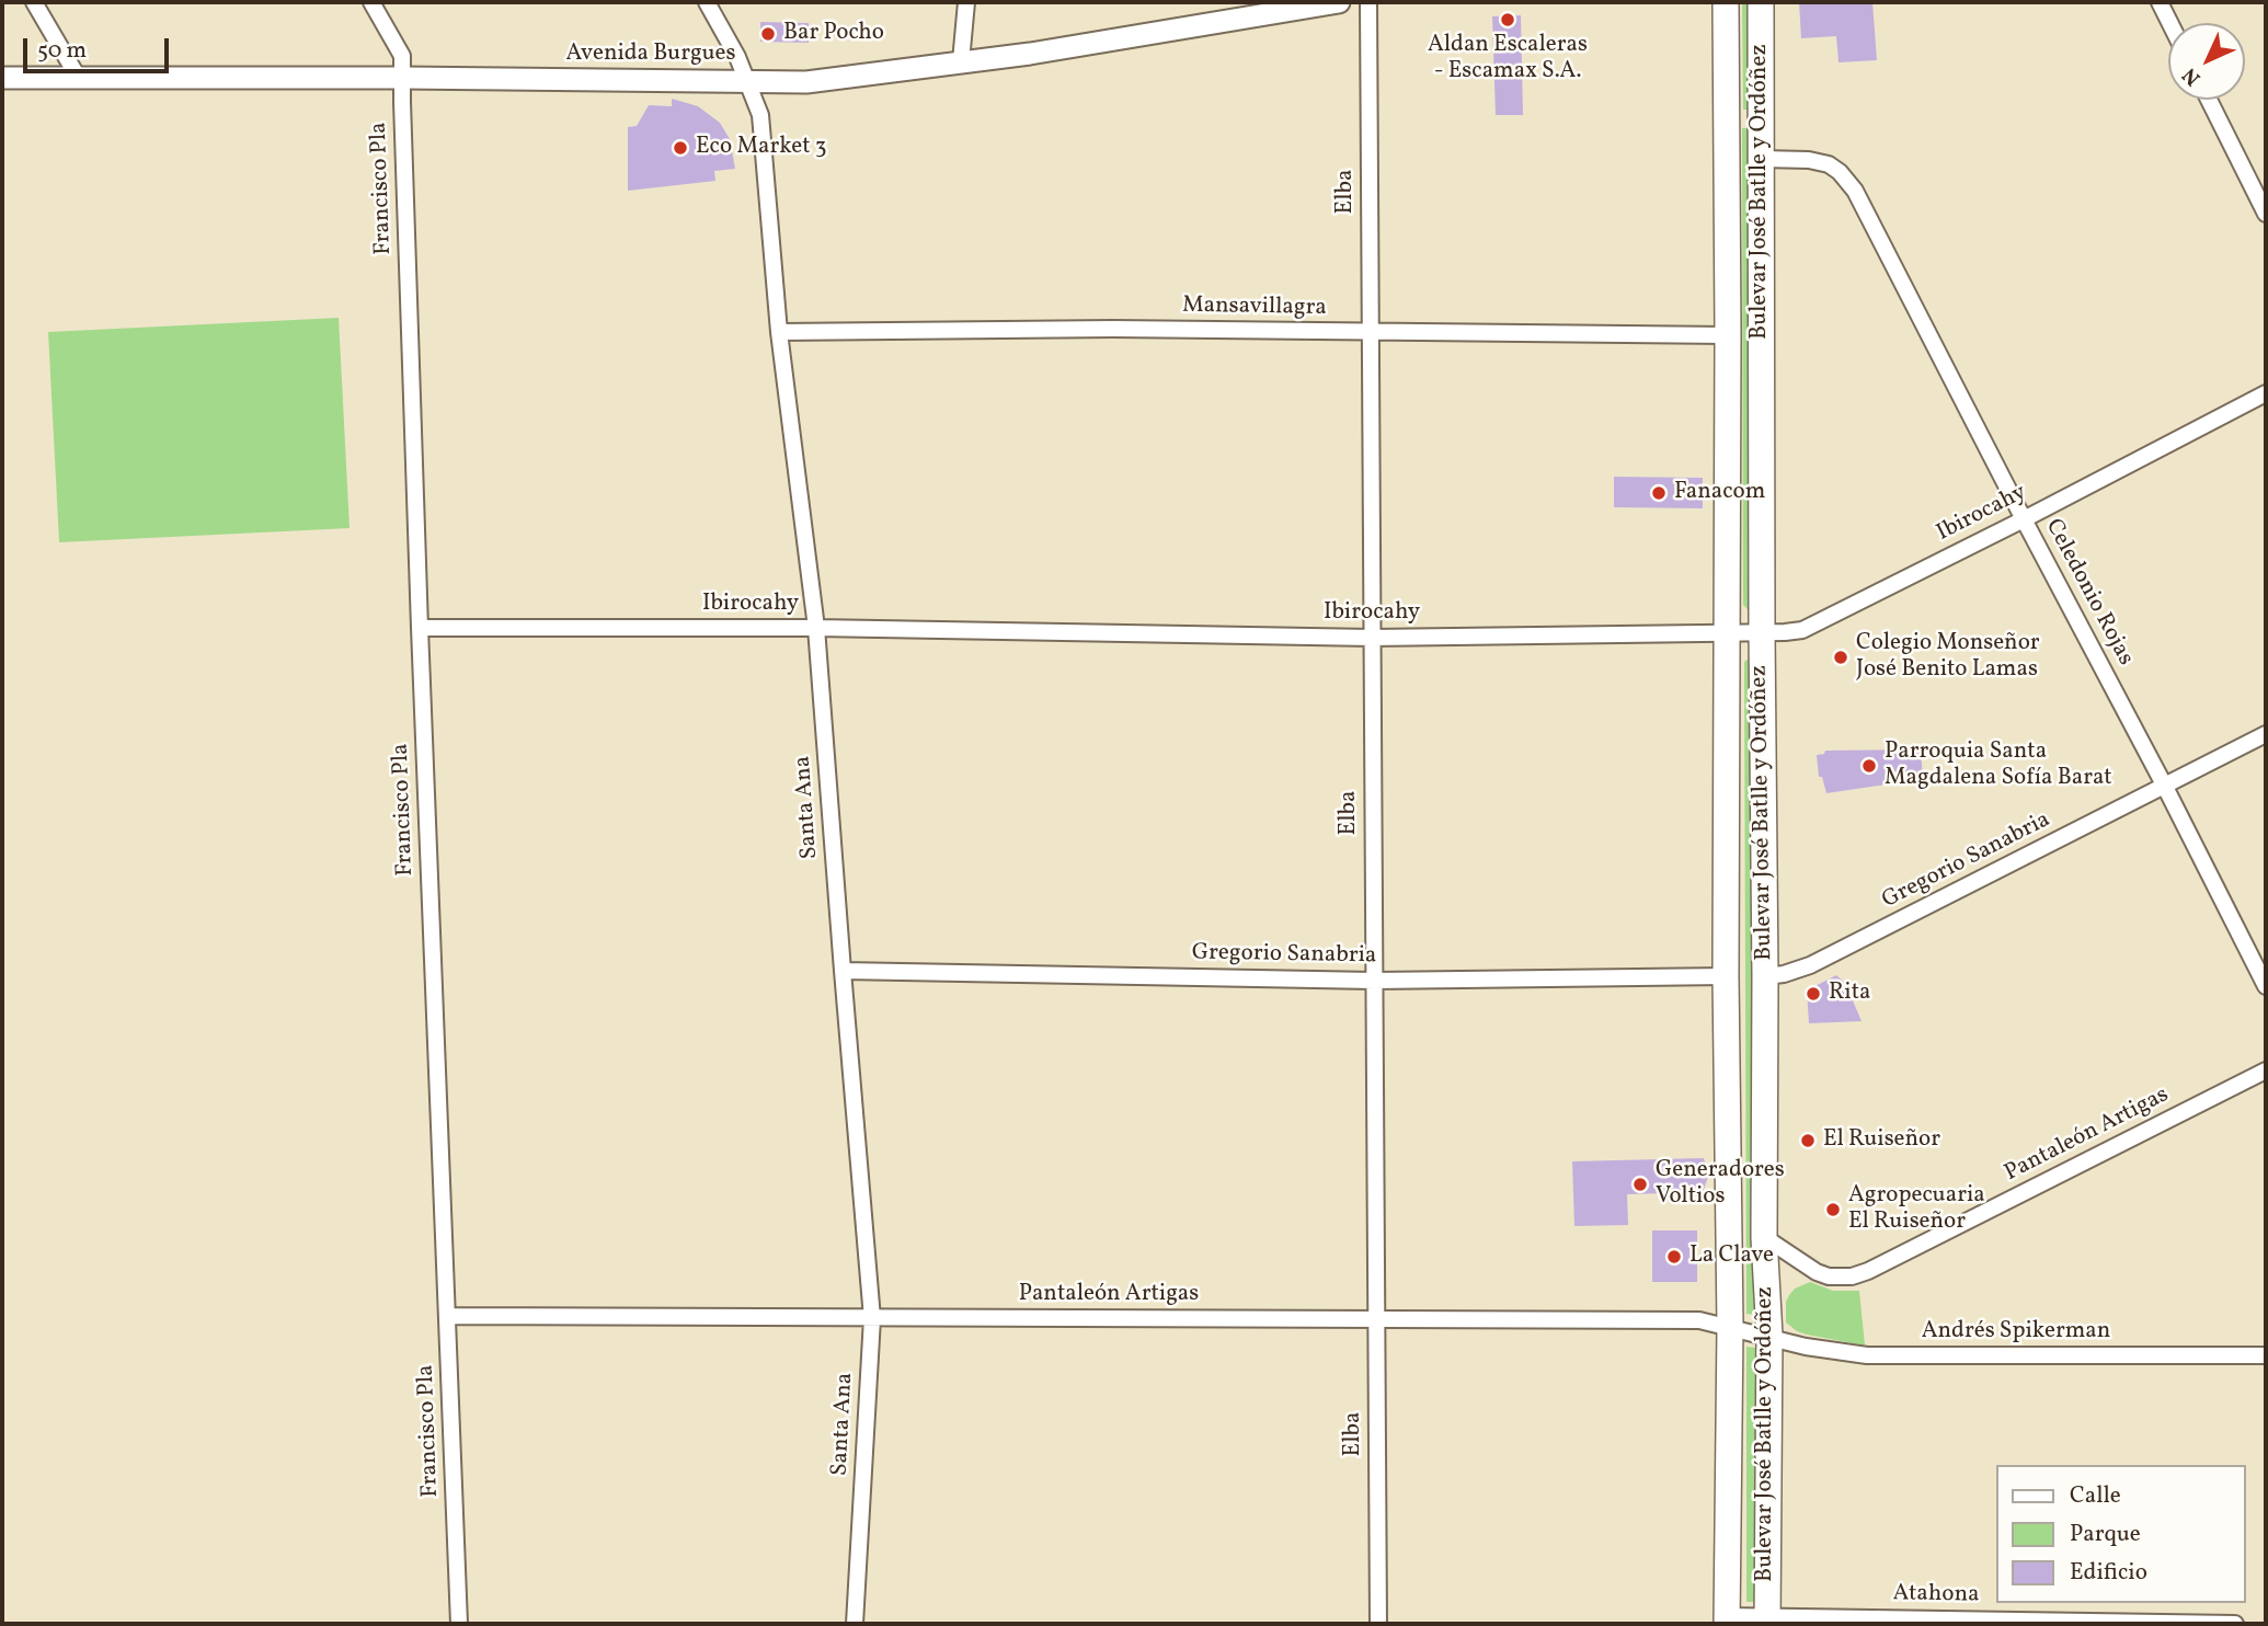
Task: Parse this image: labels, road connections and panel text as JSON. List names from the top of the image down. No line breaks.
{"streets":{"main road":["Bulevar José Batlle y Ordóñez"],"street":["Avenida Burgues","Francisco Pla","Elba","Mansavillagra","Ibirocahy","Celedonio Rojas","Santa Ana","Gregorio Sanabria","Pantaleón Artigas","Andrés Spikerman","Atahona"]},"crossings":[["Avenida Burgues","Francisco Pla"],["Avenida Burgues","Santa Ana"],["Francisco Pla","Ibirocahy"],["Francisco Pla","Pantaleón Artigas"],["Elba","Mansavillagra"],["Elba","Ibirocahy"],["Elba","Gregorio Sanabria"],["Elba","Pantaleón Artigas"],["Bulevar José Batlle y Ordóñez","Mansavillagra"],["Bulevar José Batlle y Ordóñez","Ibirocahy"],["Bulevar José Batlle y Ordóñez","Celedonio Rojas"],["Bulevar José Batlle y Ordóñez","Gregorio Sanabria"],["Bulevar José Batlle y Ordóñez","Pantaleón Artigas"],["Bulevar José Batlle y Ordóñez","Andrés Spikerman"],["Bulevar José Batlle y Ordóñez","Atahona"],["Mansavillagra","Santa Ana"],["Ibirocahy","Celedonio Rojas"],["Ibirocahy","Santa Ana"],["Celedonio Rojas","Gregorio Sanabria"],["Santa Ana","Gregorio Sanabria"],["Santa Ana","Pantaleón Artigas"],["Pantaleón Artigas","Andrés Spikerman"]],"places":["Aldan Escaleras - Escamax S.A.","Bar Pocho","Eco Market 3","Fanacom","Colegio Monseñor José Benito Lamas","Parroquia Santa Magdalena Sofía Barat","Rita","El Ruiseñor","Generadores Voltios","Agropecuaria El Ruiseñor","La Clave"],"legend":["Calle","Parque","Edificio"],"scale_bar":"50 m","north":"bottom left"}
